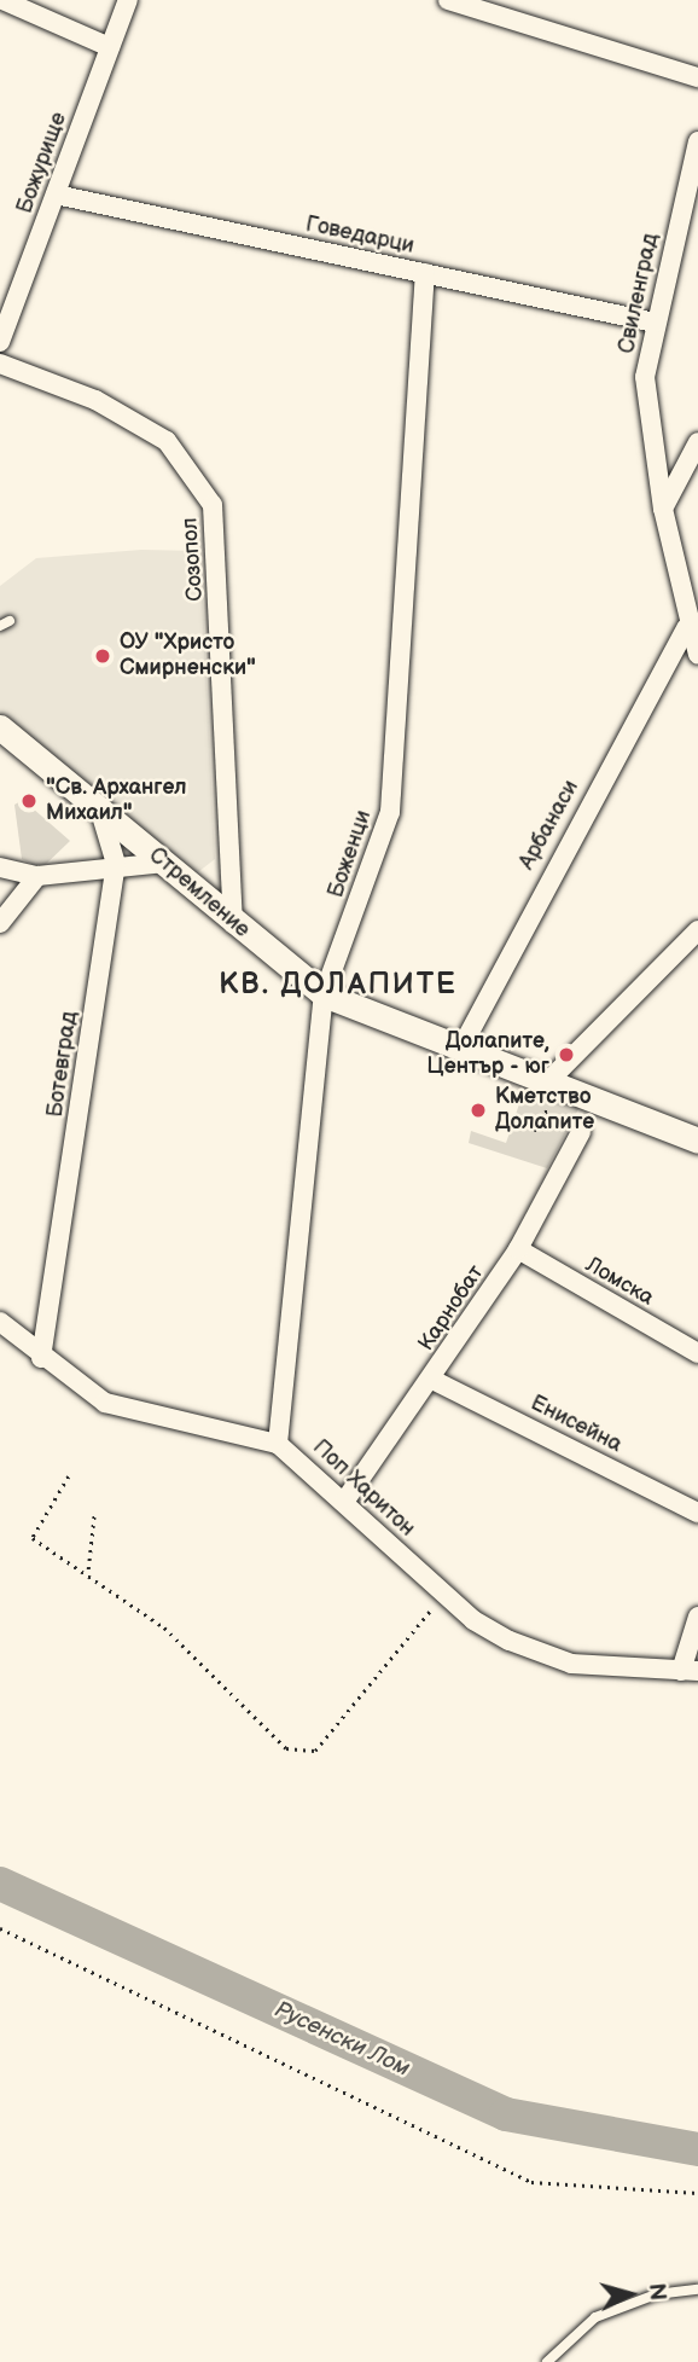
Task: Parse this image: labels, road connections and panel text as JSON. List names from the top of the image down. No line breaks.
{"streets":{"street":["Божурище","Говедарци","Свиленград","Созопол","Арбанаси","Боженци","Стремление","Ботевград","Ломска","Карнобат","Енисейна","Поп Харитон"]},"crossings":[["Божурище","Говедарци"],["Говедарци","Свиленград"],["Говедарци","Боженци"],["Свиленград","Арбанаси"],["Созопол","Стремление"],["Арбанаси","Стремление"],["Боженци","Стремление"],["Боженци","Поп Харитон"],["Стремление","Ботевград"],["Ботевград","Поп Харитон"],["Ломска","Карнобат"],["Карнобат","Енисейна"],["Карнобат","Поп Харитон"]],"districts":["КВ. ДОЛАПИТЕ"],"water":["Русенски Лом"],"places":["ОУ \"Христо Смирненски\"","\"Св. Архангел Михаил\"","Долапите, Център - юг","Кметство Долапите"],"north":"right"}
